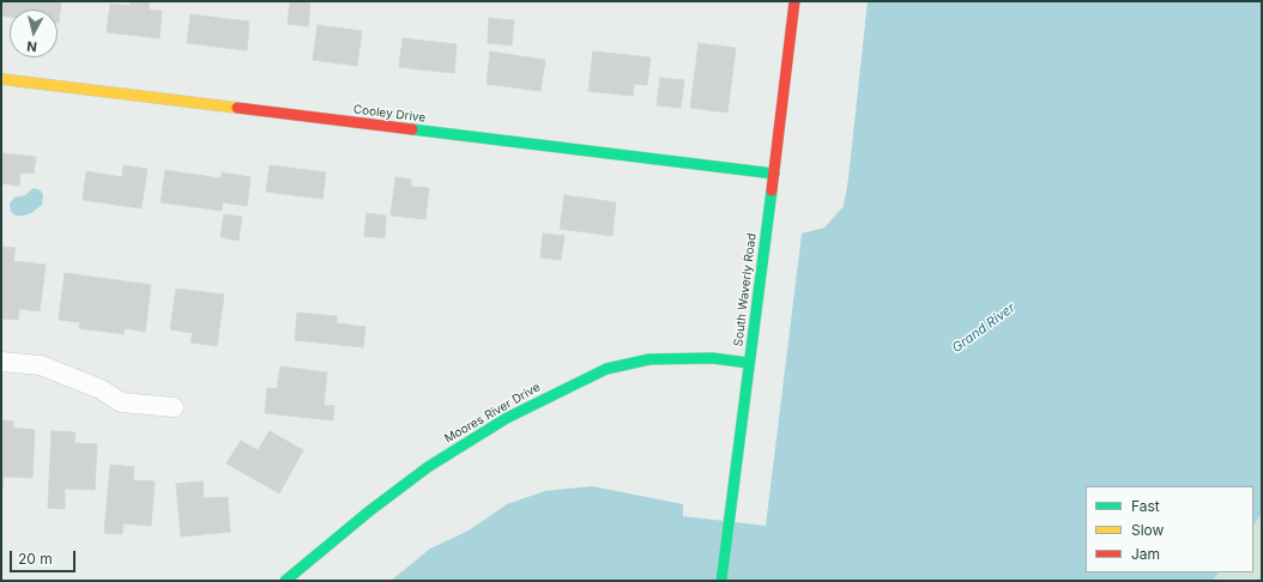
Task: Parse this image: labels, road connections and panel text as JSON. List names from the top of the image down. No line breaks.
{"streets":{"street":["Cooley Drive","South Waverly Road","Moores River Drive"]},"crossings":[["Cooley Drive","South Waverly Road"],["South Waverly Road","Moores River Drive"]],"water":["Grand River"],"legend":["Fast","Slow","Jam"],"scale_bar":"20 m","north":"bottom"}
